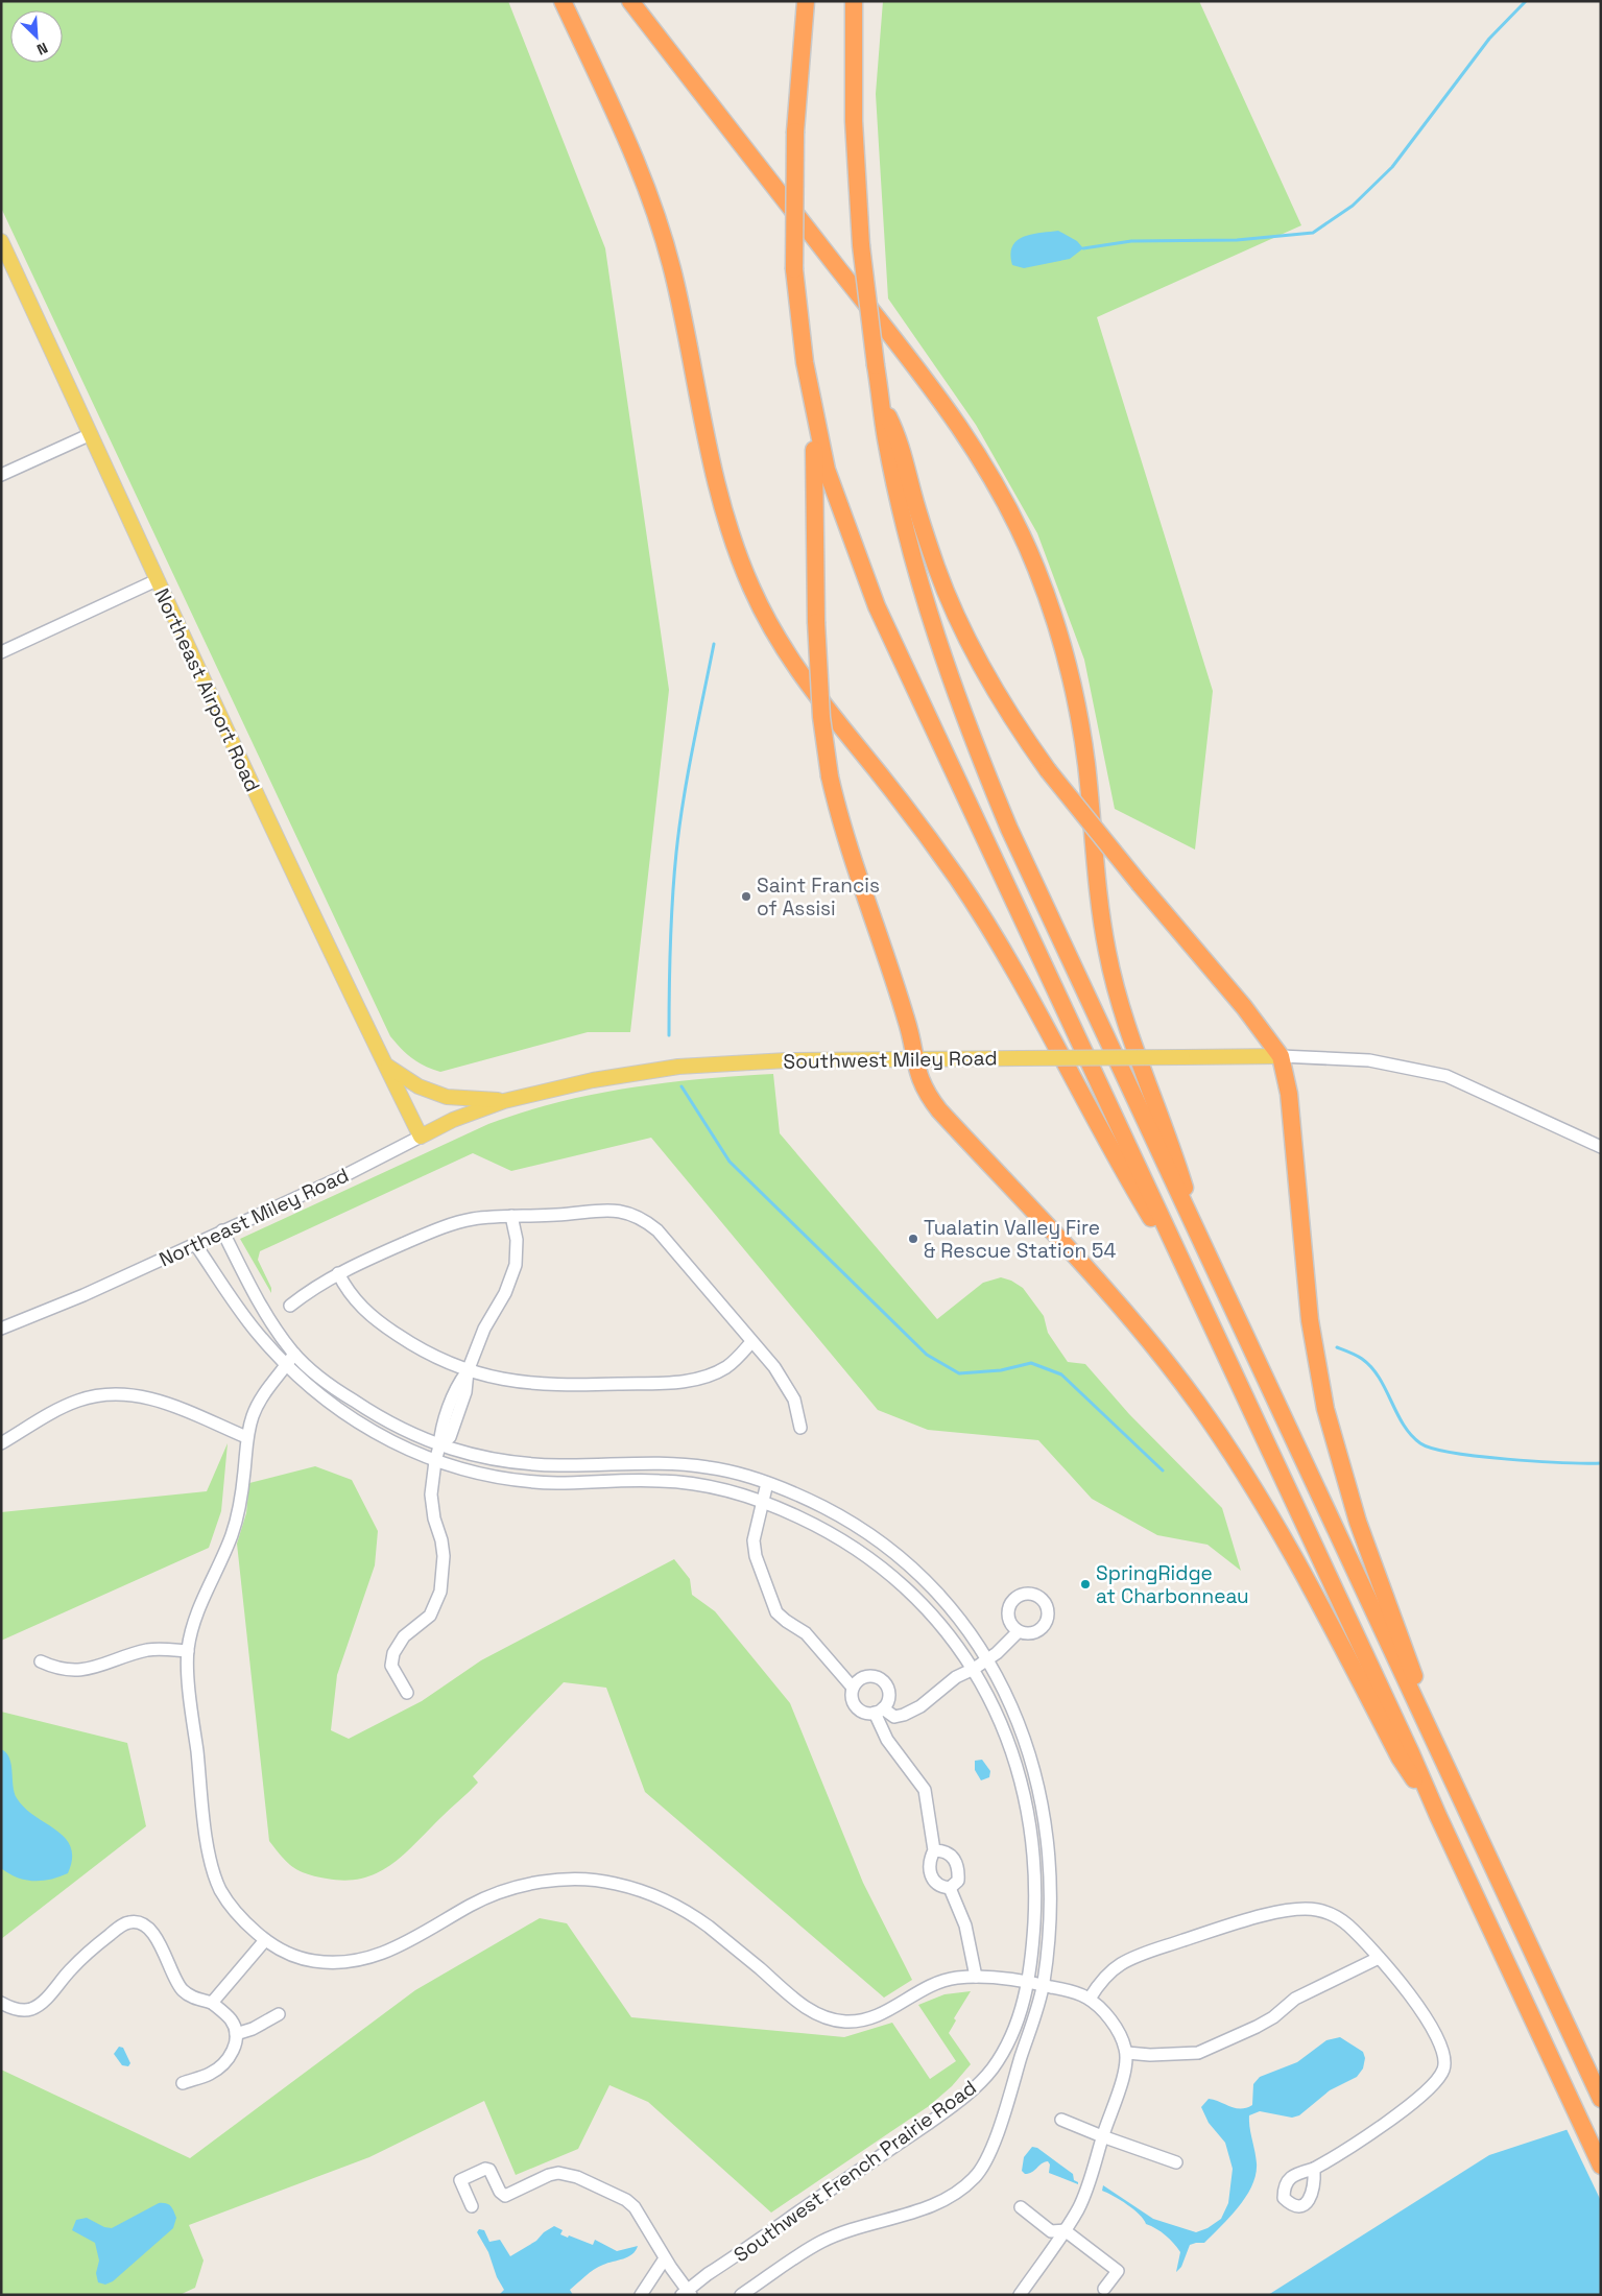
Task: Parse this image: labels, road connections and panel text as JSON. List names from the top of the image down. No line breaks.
{"streets":{"main road":["Northeast Airport Road","Southwest Miley Road","Northeast Miley Road"],"street":["Southwest French Prairie Road"]},"crossings":[["Northeast Airport Road","Northeast Miley Road"],["Southwest Miley Road","Northeast Miley Road"],["Northeast Miley Road","Southwest French Prairie Road"]],"places":["Saint Francis of Assisi","Tualatin Valley Fire & Rescue Station 54","SpringRidge at Charbonneau"],"north":"bottom right"}
